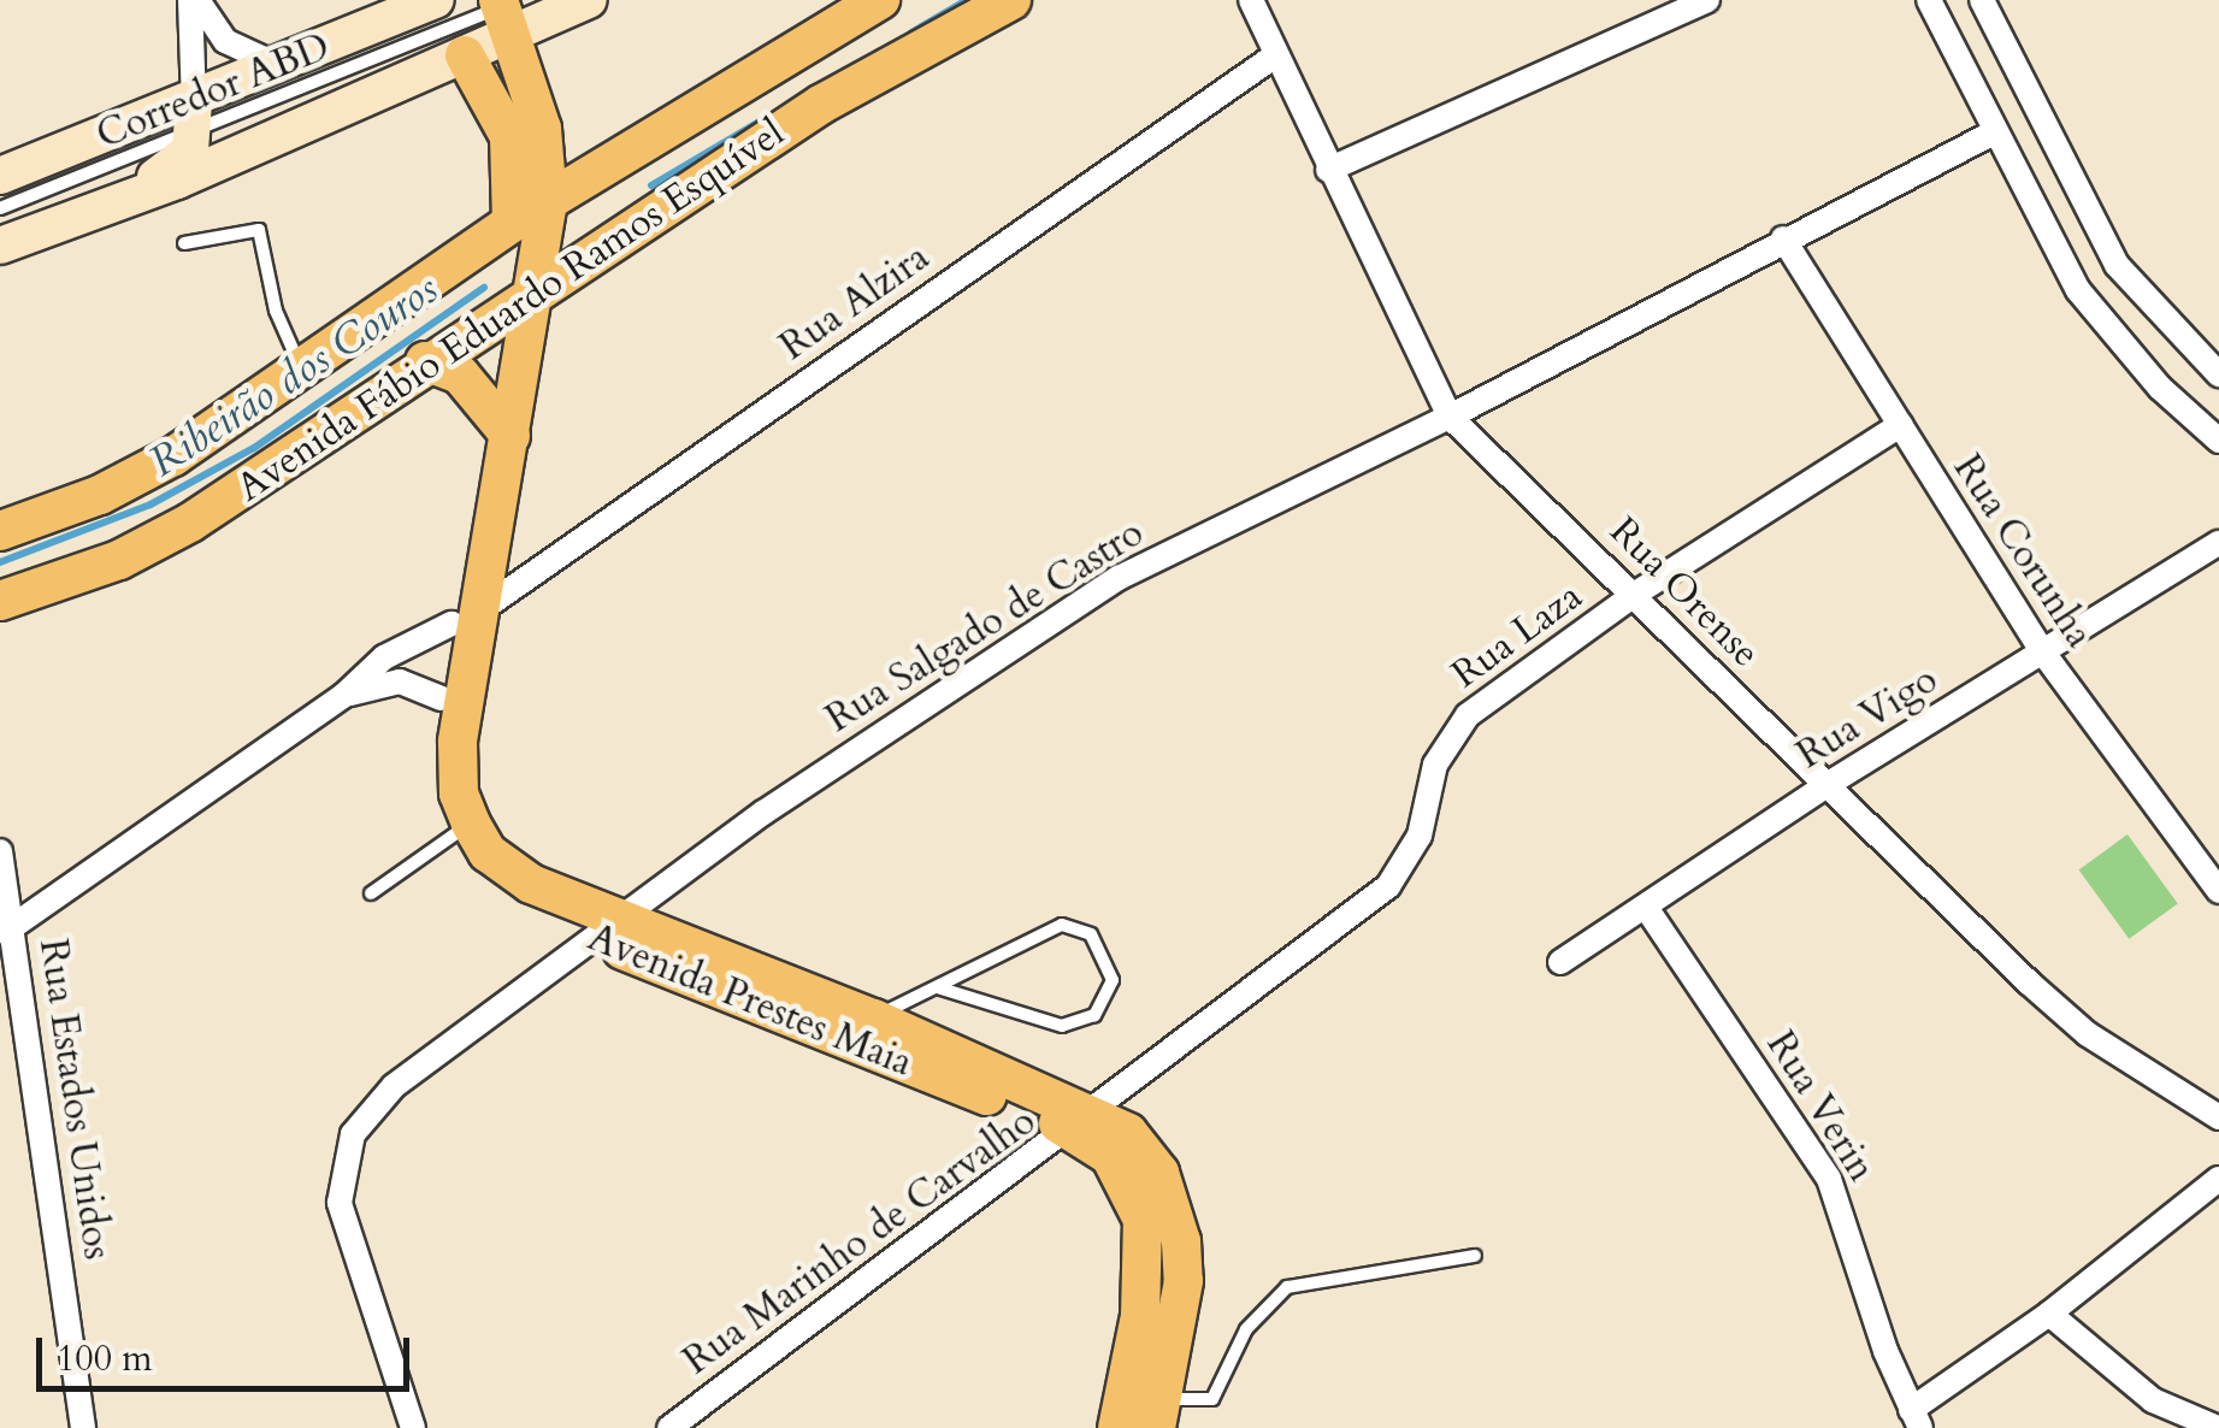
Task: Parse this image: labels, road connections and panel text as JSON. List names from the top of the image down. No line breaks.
{"streets":{"main road":["Avenida Fábio Eduardo Ramos Esquível","Avenida Prestes Maia"],"street":["Rua Alzira","Rua Corunha","Rua Orense","Rua Salgado de Castro","Rua Laza","Rua Vigo","Rua Estados Unidos","Rua Verin","Rua Marinho de Carvalho"],"lane":["Corredor ABD"]},"crossings":[["Corredor ABD","Avenida Prestes Maia"],["Rua Alzira","Rua Orense"],["Rua Alzira","Avenida Prestes Maia"],["Rua Alzira","Rua Estados Unidos"],["Avenida Fábio Eduardo Ramos Esquível","Avenida Prestes Maia"],["Rua Corunha","Rua Salgado de Castro"],["Rua Corunha","Rua Laza"],["Rua Corunha","Rua Vigo"],["Rua Orense","Rua Salgado de Castro"],["Rua Orense","Rua Laza"],["Rua Orense","Rua Vigo"],["Rua Salgado de Castro","Avenida Prestes Maia"],["Rua Laza","Avenida Prestes Maia"],["Rua Laza","Rua Marinho de Carvalho"],["Rua Vigo","Rua Verin"],["Avenida Prestes Maia","Rua Marinho de Carvalho"]],"water":["Ribeirão dos Couros"],"scale_bar":"100 m"}
